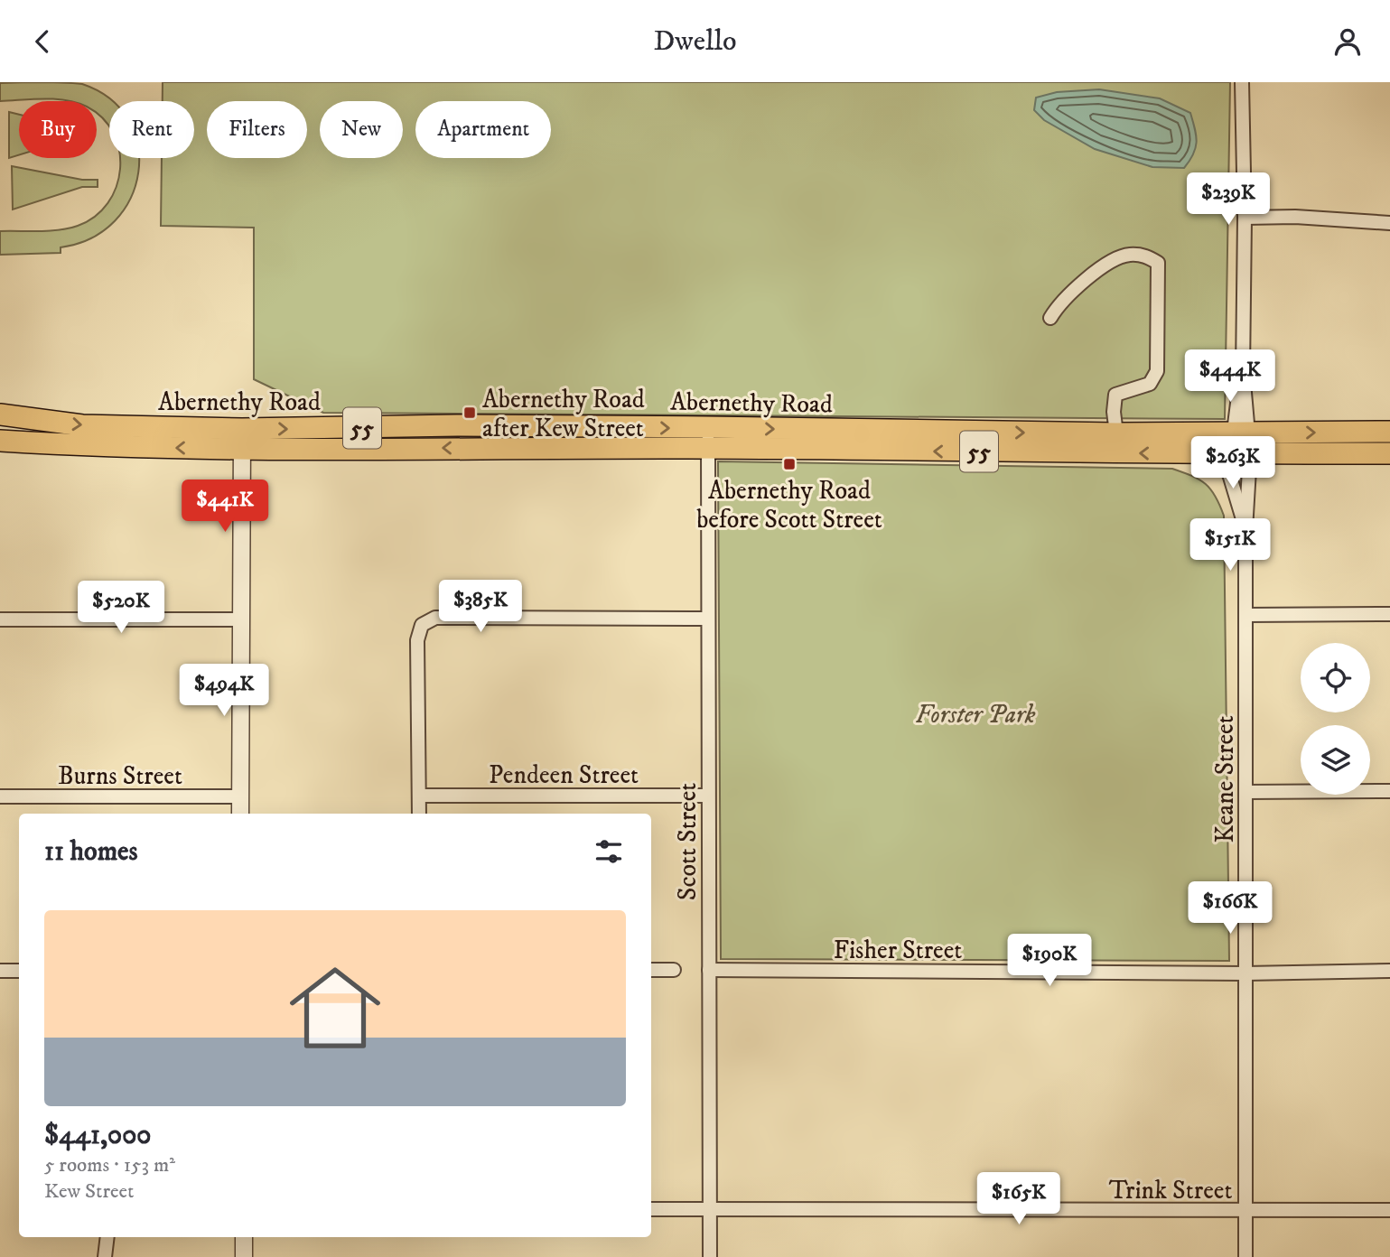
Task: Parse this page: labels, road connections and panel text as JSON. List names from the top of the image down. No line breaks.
{"streets":{"main road":["Abernethy Road","55"],"street":["Pendeen Street","Burns Street","Keane Street","Scott Street","Fisher Street","Trink Street"]},"crossings":[["Abernethy Road","Keane Street"],["Abernethy Road","Scott Street"],["Pendeen Street","Scott Street"],["Keane Street","Fisher Street"],["Keane Street","Trink Street"],["Scott Street","Fisher Street"],["Scott Street","Trink Street"]],"parks":["Forster Park"],"places":{"transit":["Abernethy Road after Kew Street","Abernethy Road before Scott Street"]},"page":{"header":"Dwello","chip":["Buy","Rent","Filters","New","Apartment"],"price":["$239K","$444K","$263K","$441K","$151K","$385K","$520K","$494K","$166K","$190K","$165K"],"heading":"11 homes","list":[{"name":"$441,000","note":"5 rooms · 153 m² · Kew Street"}]}}
